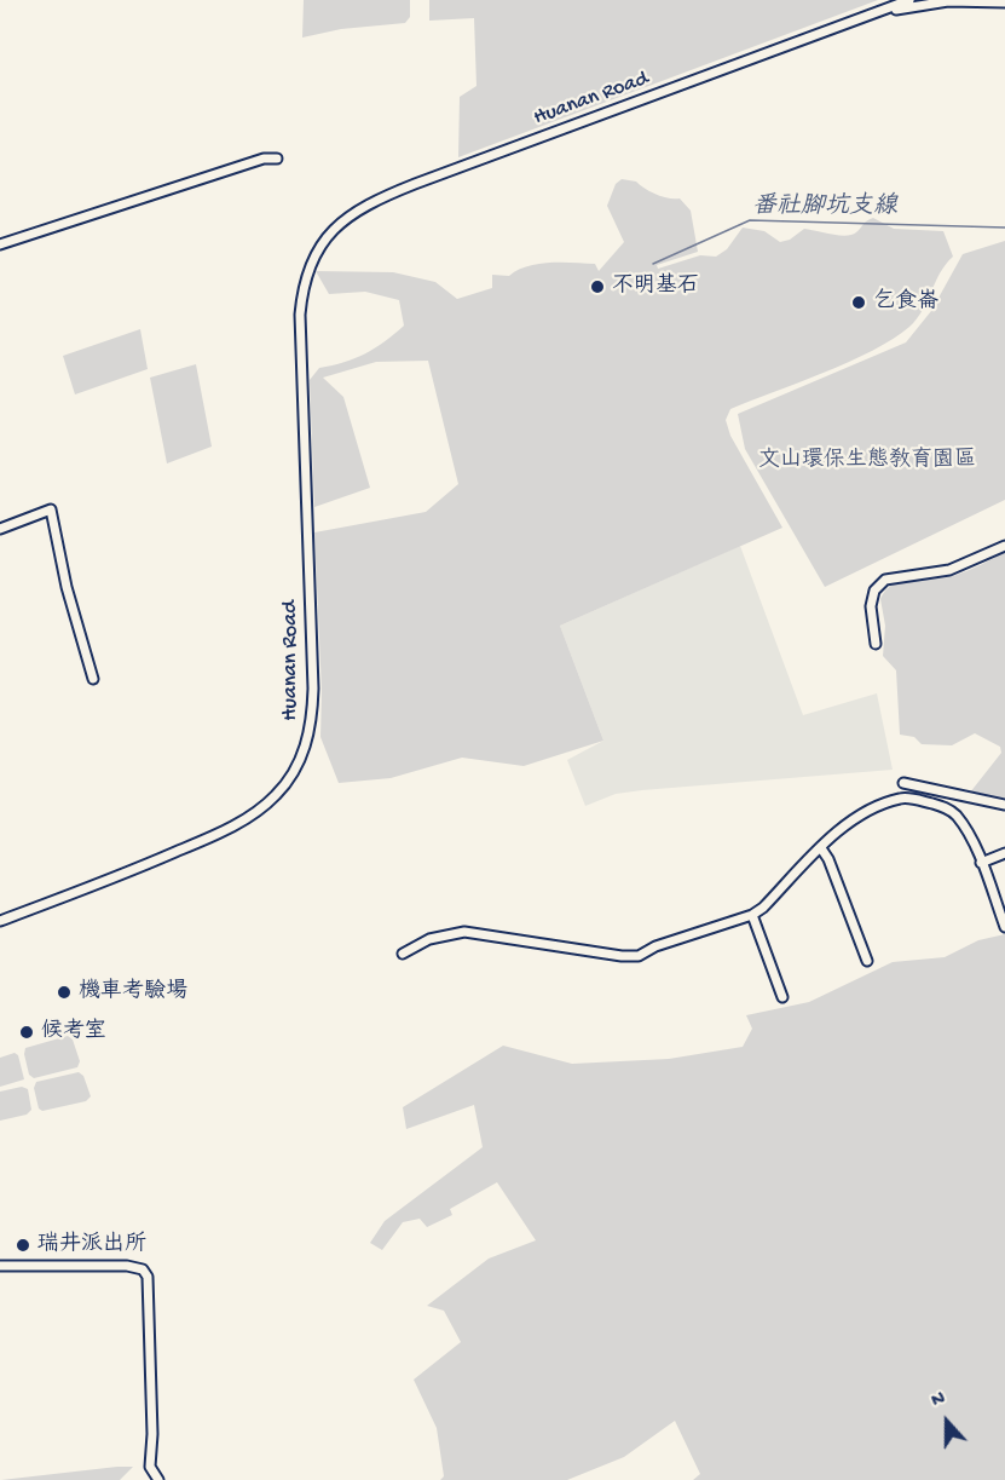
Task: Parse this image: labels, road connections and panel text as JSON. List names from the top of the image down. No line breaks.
{"streets":{"street":["Huanan Road"]},"water":["番社腳坑支線"],"parks":["文山環保生態教育園區"],"places":["不明基石","乞食崙","機車考驗場","候考室","瑞井派出所"],"north":"top"}
